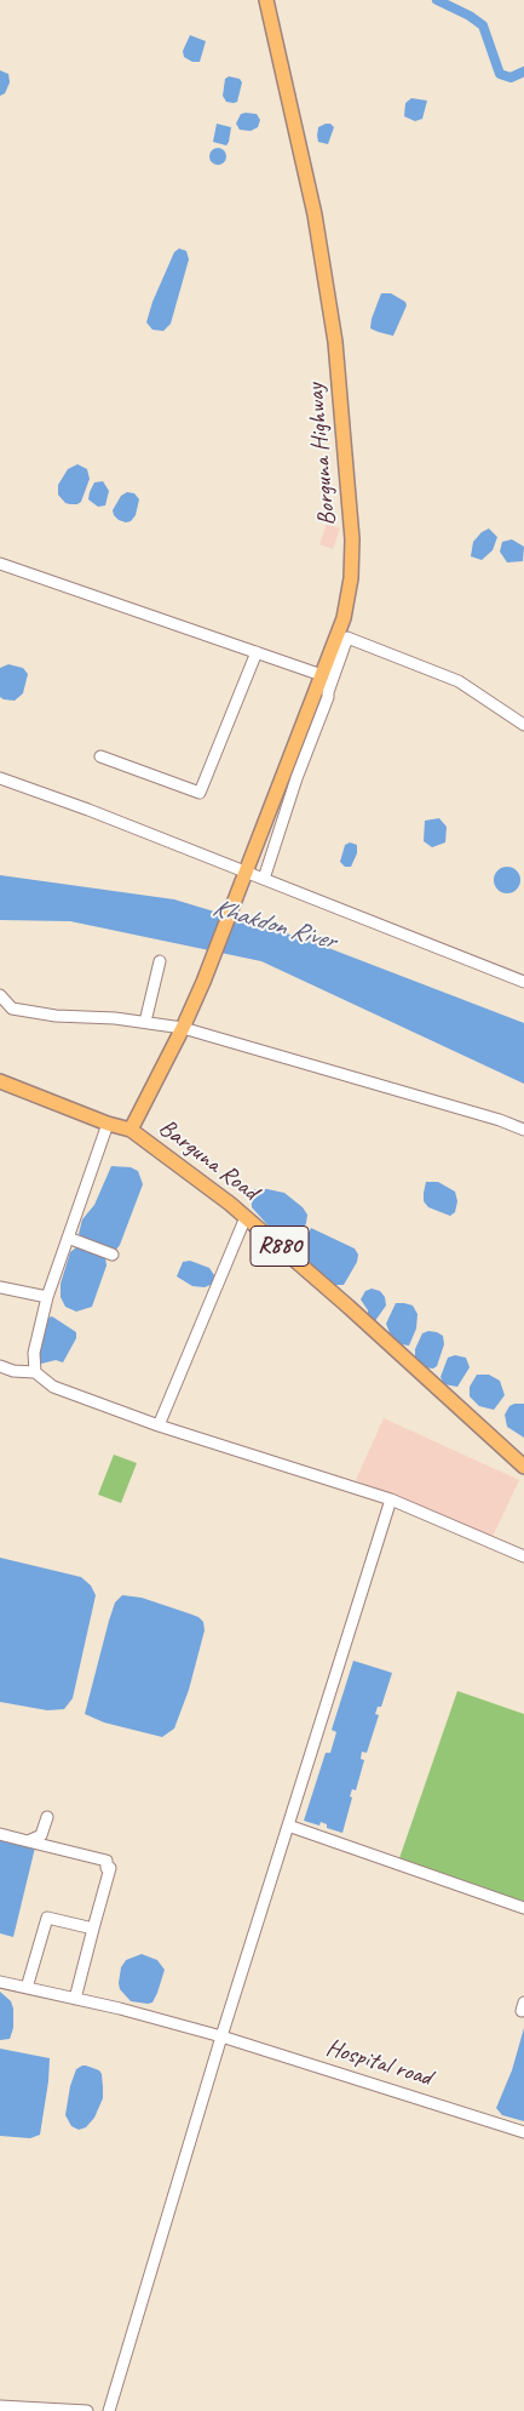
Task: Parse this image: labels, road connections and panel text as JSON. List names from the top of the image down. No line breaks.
{"streets":{"main road":["Borguna Highway","Barguna Road","R880"],"street":["Hospital road"]},"crossings":[["Borguna Highway","Barguna Road"]],"water":["Khakdon River"]}
